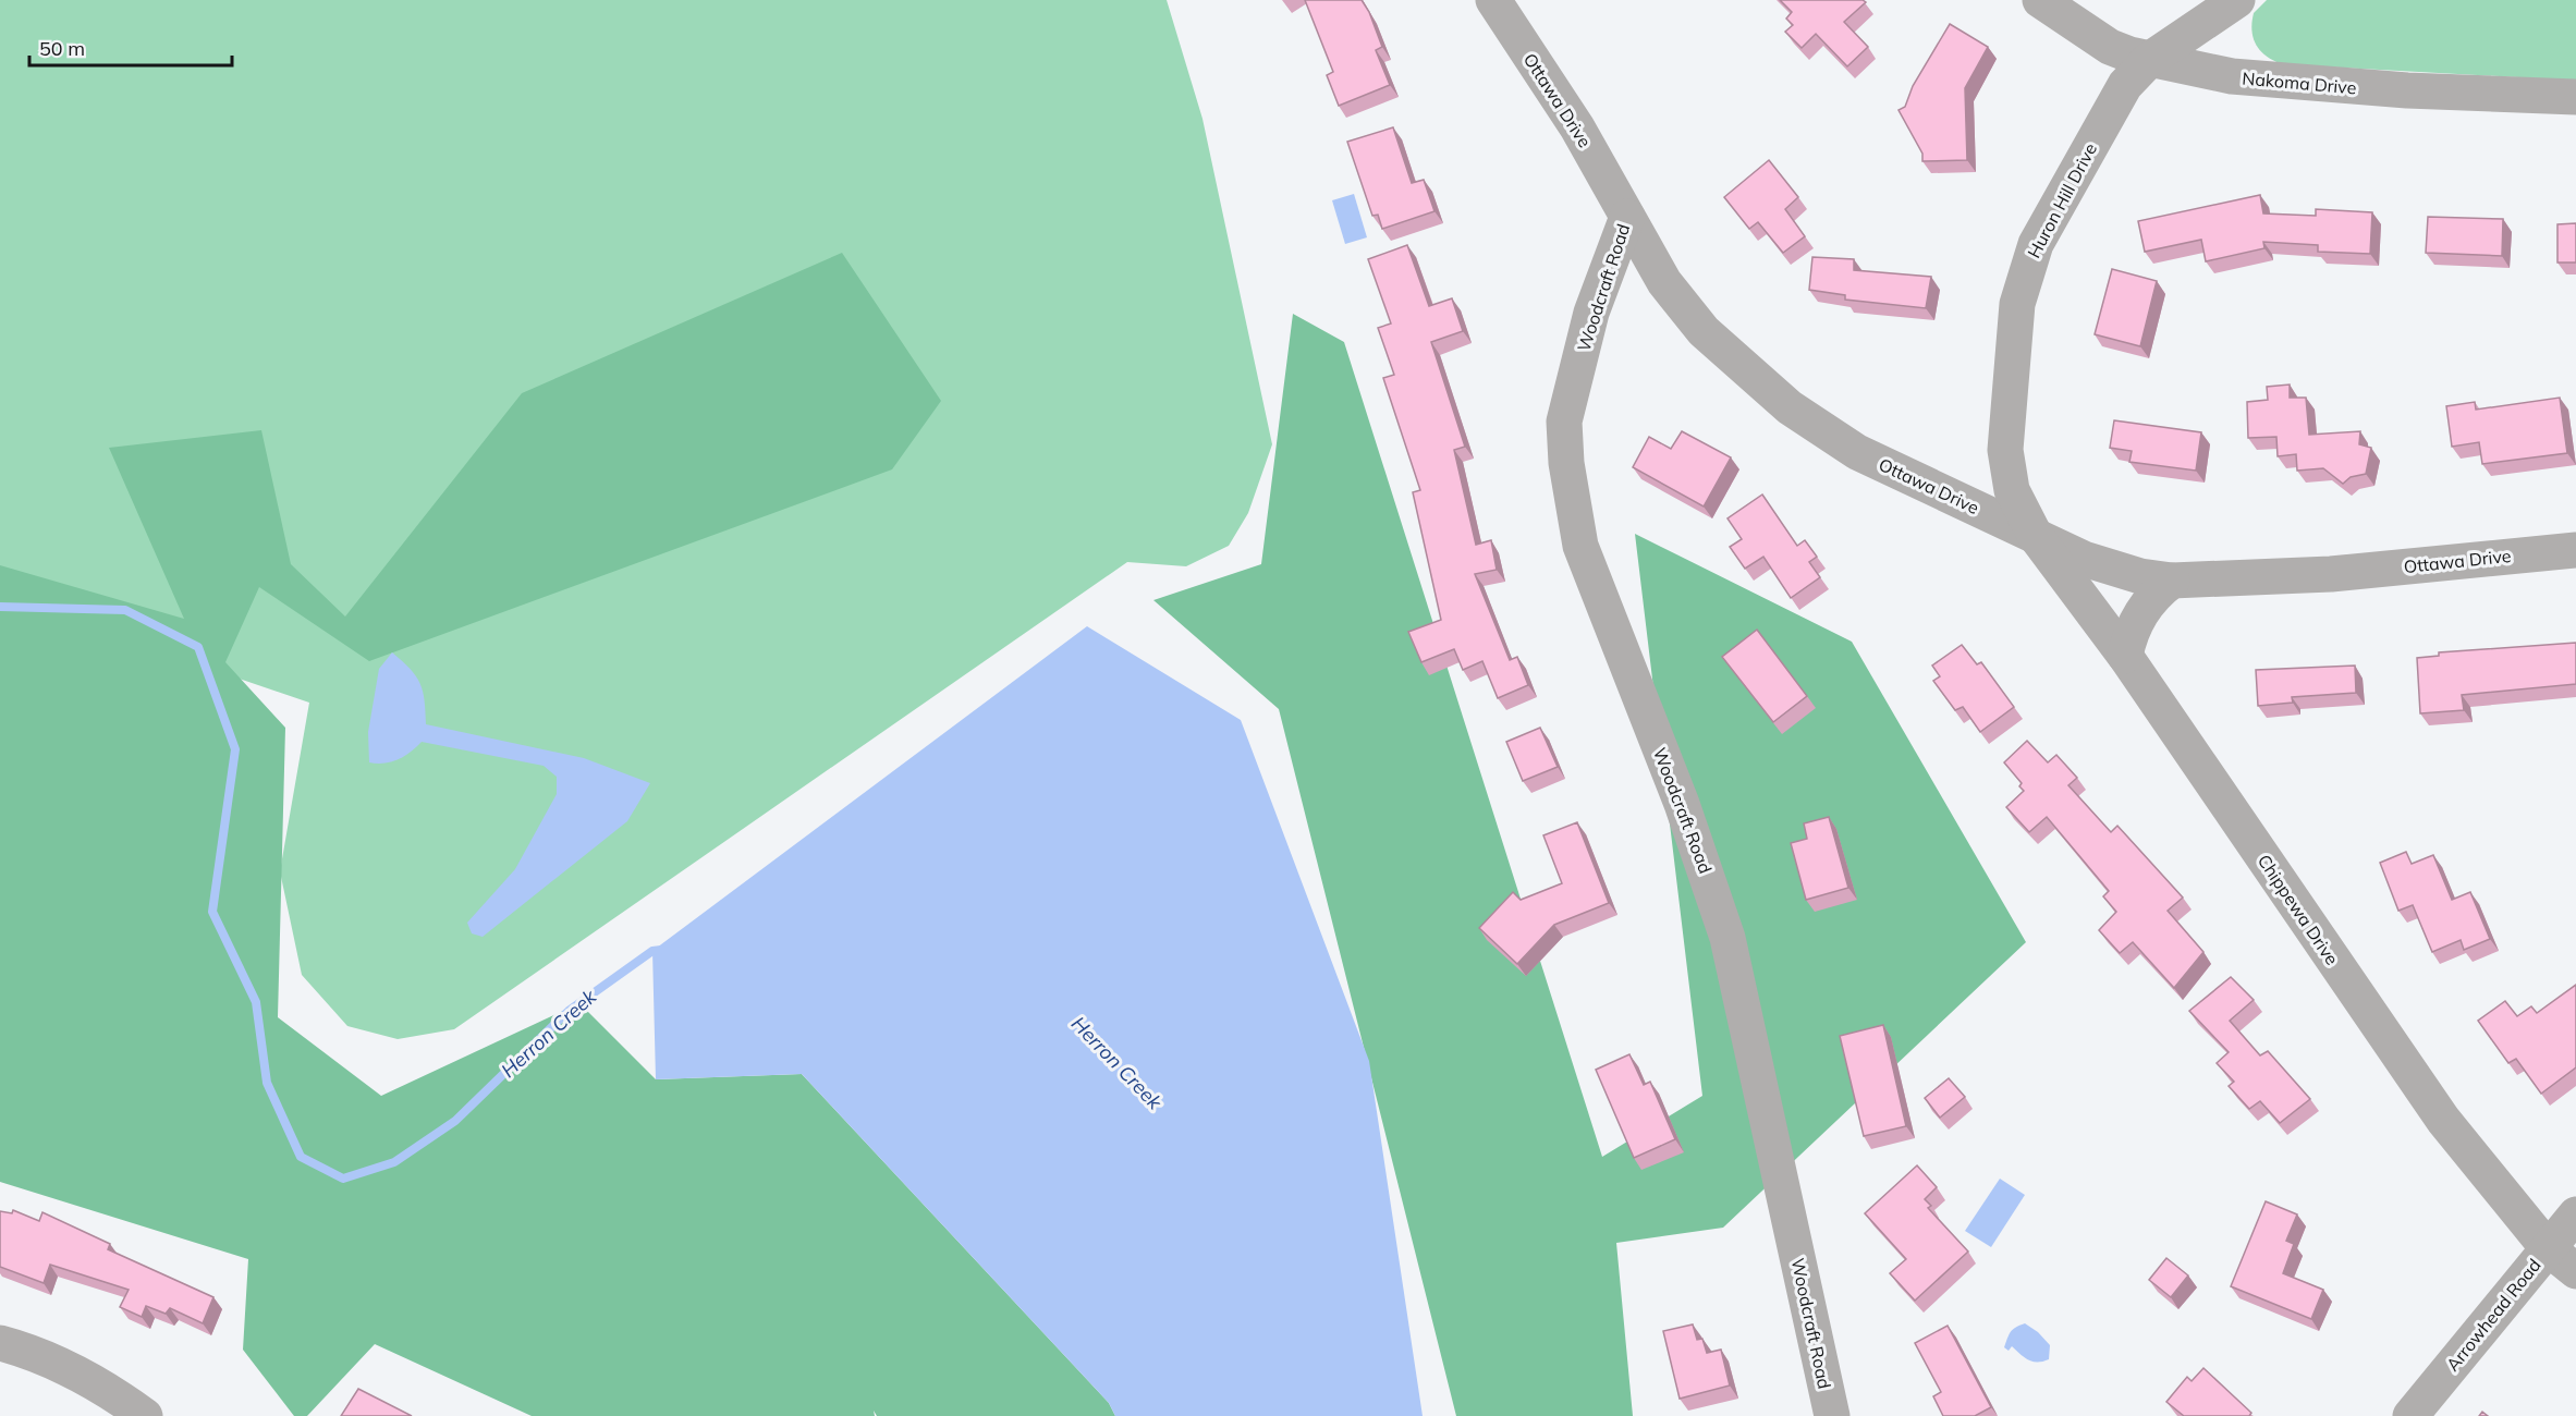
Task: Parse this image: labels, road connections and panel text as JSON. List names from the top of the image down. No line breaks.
{"streets":{"street":["Nakoma Drive","Ottawa Drive","Huron Hill Drive","Woodcraft Road","Chippewa Drive","Arrowhead Road"]},"crossings":[["Nakoma Drive","Huron Hill Drive"],["Ottawa Drive","Huron Hill Drive"],["Ottawa Drive","Woodcraft Road"],["Ottawa Drive","Chippewa Drive"],["Huron Hill Drive","Chippewa Drive"],["Chippewa Drive","Arrowhead Road"]],"water":["Herron Creek"],"scale_bar":"50 m"}
